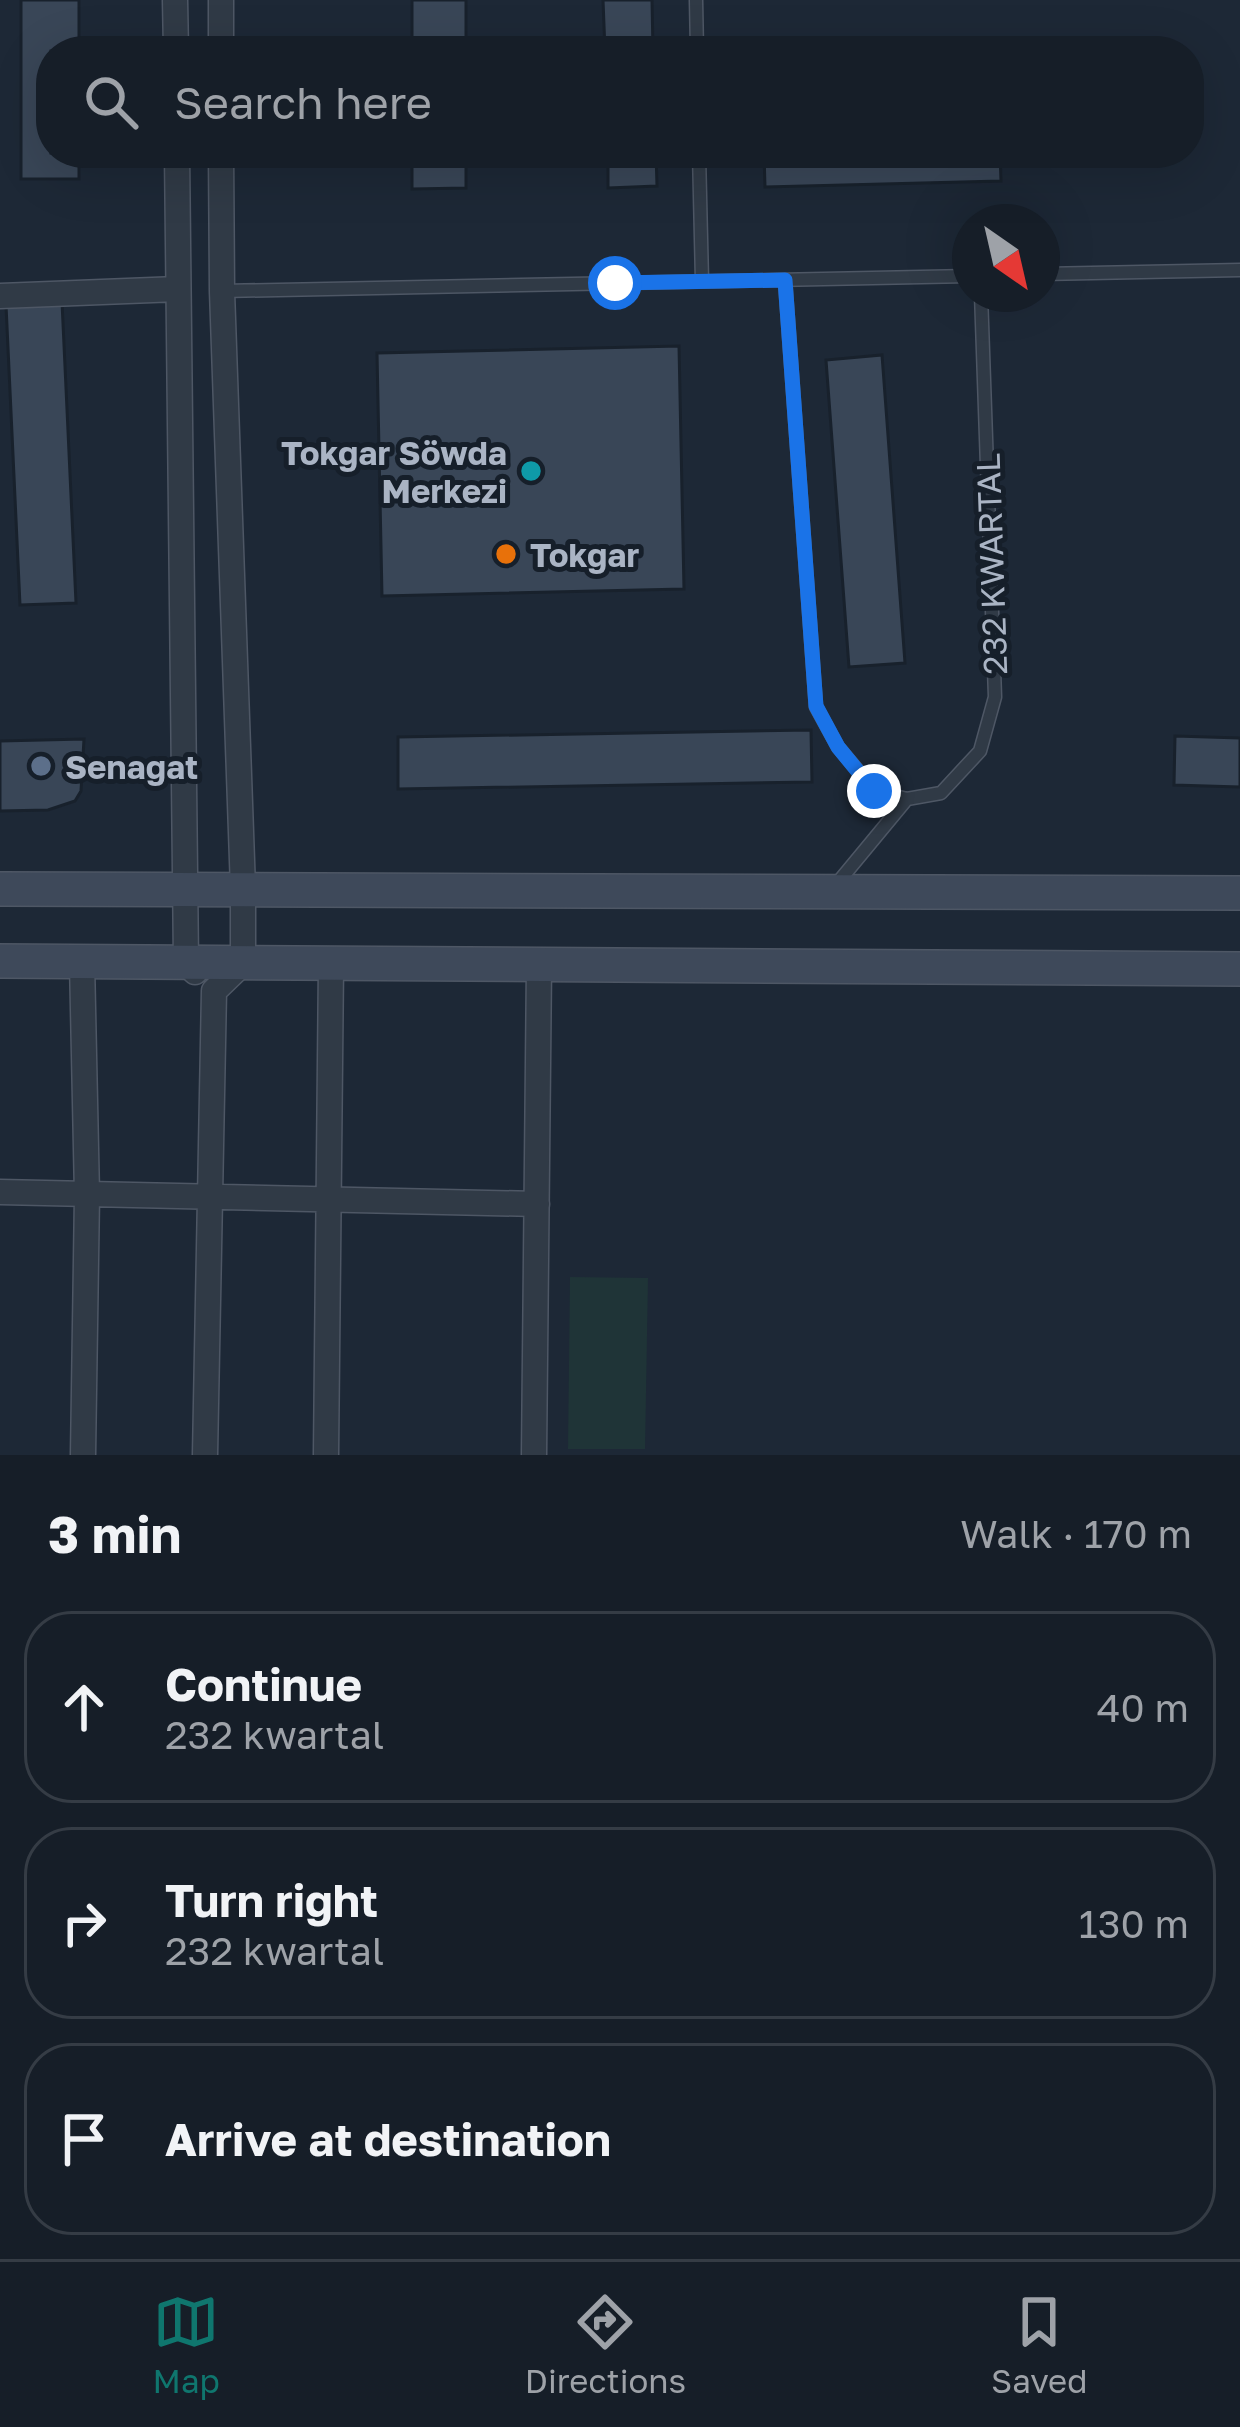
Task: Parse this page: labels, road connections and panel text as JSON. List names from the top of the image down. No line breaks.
{"streets":{"lane":["232 KWARTAL"]},"places":["Tokgar Söwda Merkezi","Tokgar","Senagat"],"north":"bottom right","page":{"search":"Search here","heading":["3 min","Walk · 170 m"],"list":[["Continue","232 kwartal","40 m"],["Turn right","232 kwartal","130 m"],"Arrive at destination"],"nav":["Map","Directions","Saved"]}}
